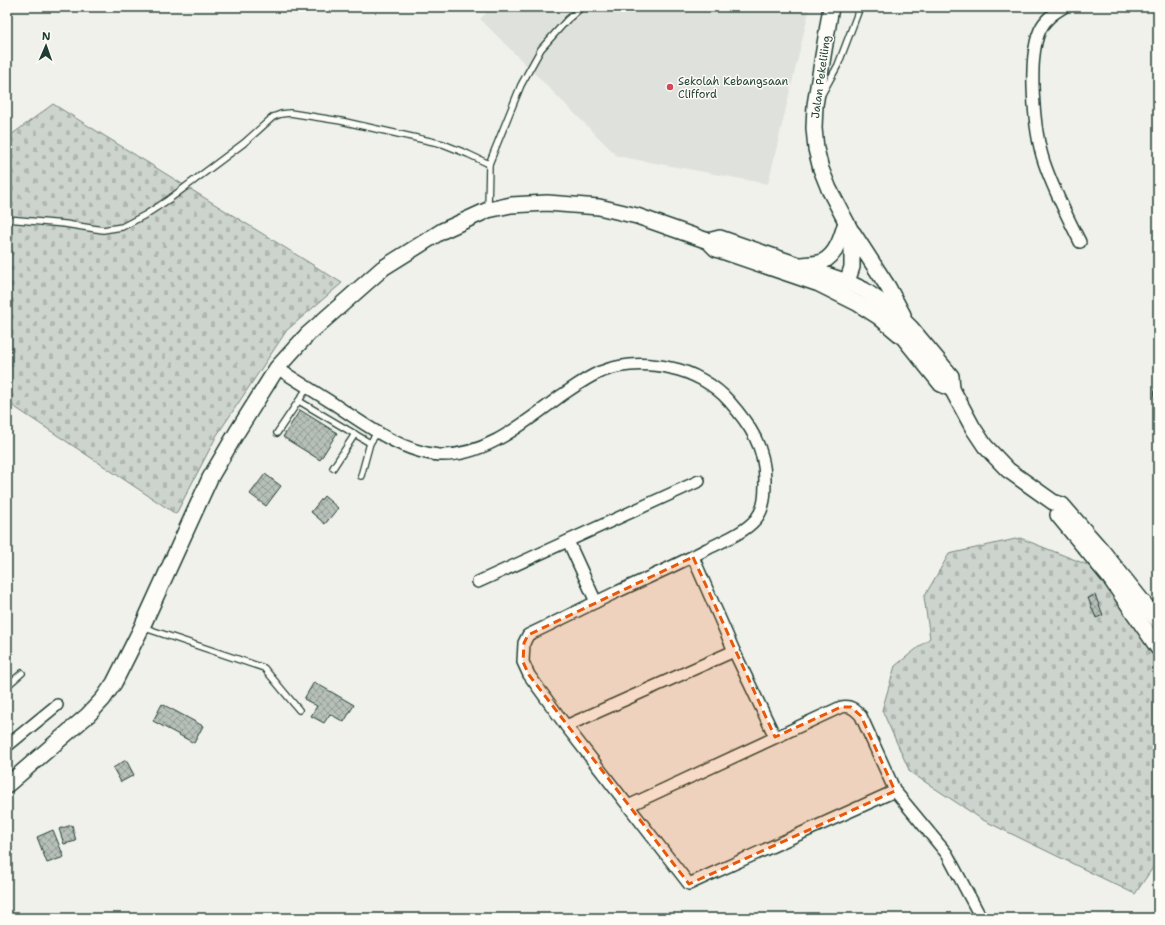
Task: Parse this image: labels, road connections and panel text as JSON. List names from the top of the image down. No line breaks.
{"streets":{"street":["Jalan Pekeliling"]},"places":["Sekolah Kebangsaan Clifford"],"north":"top"}
